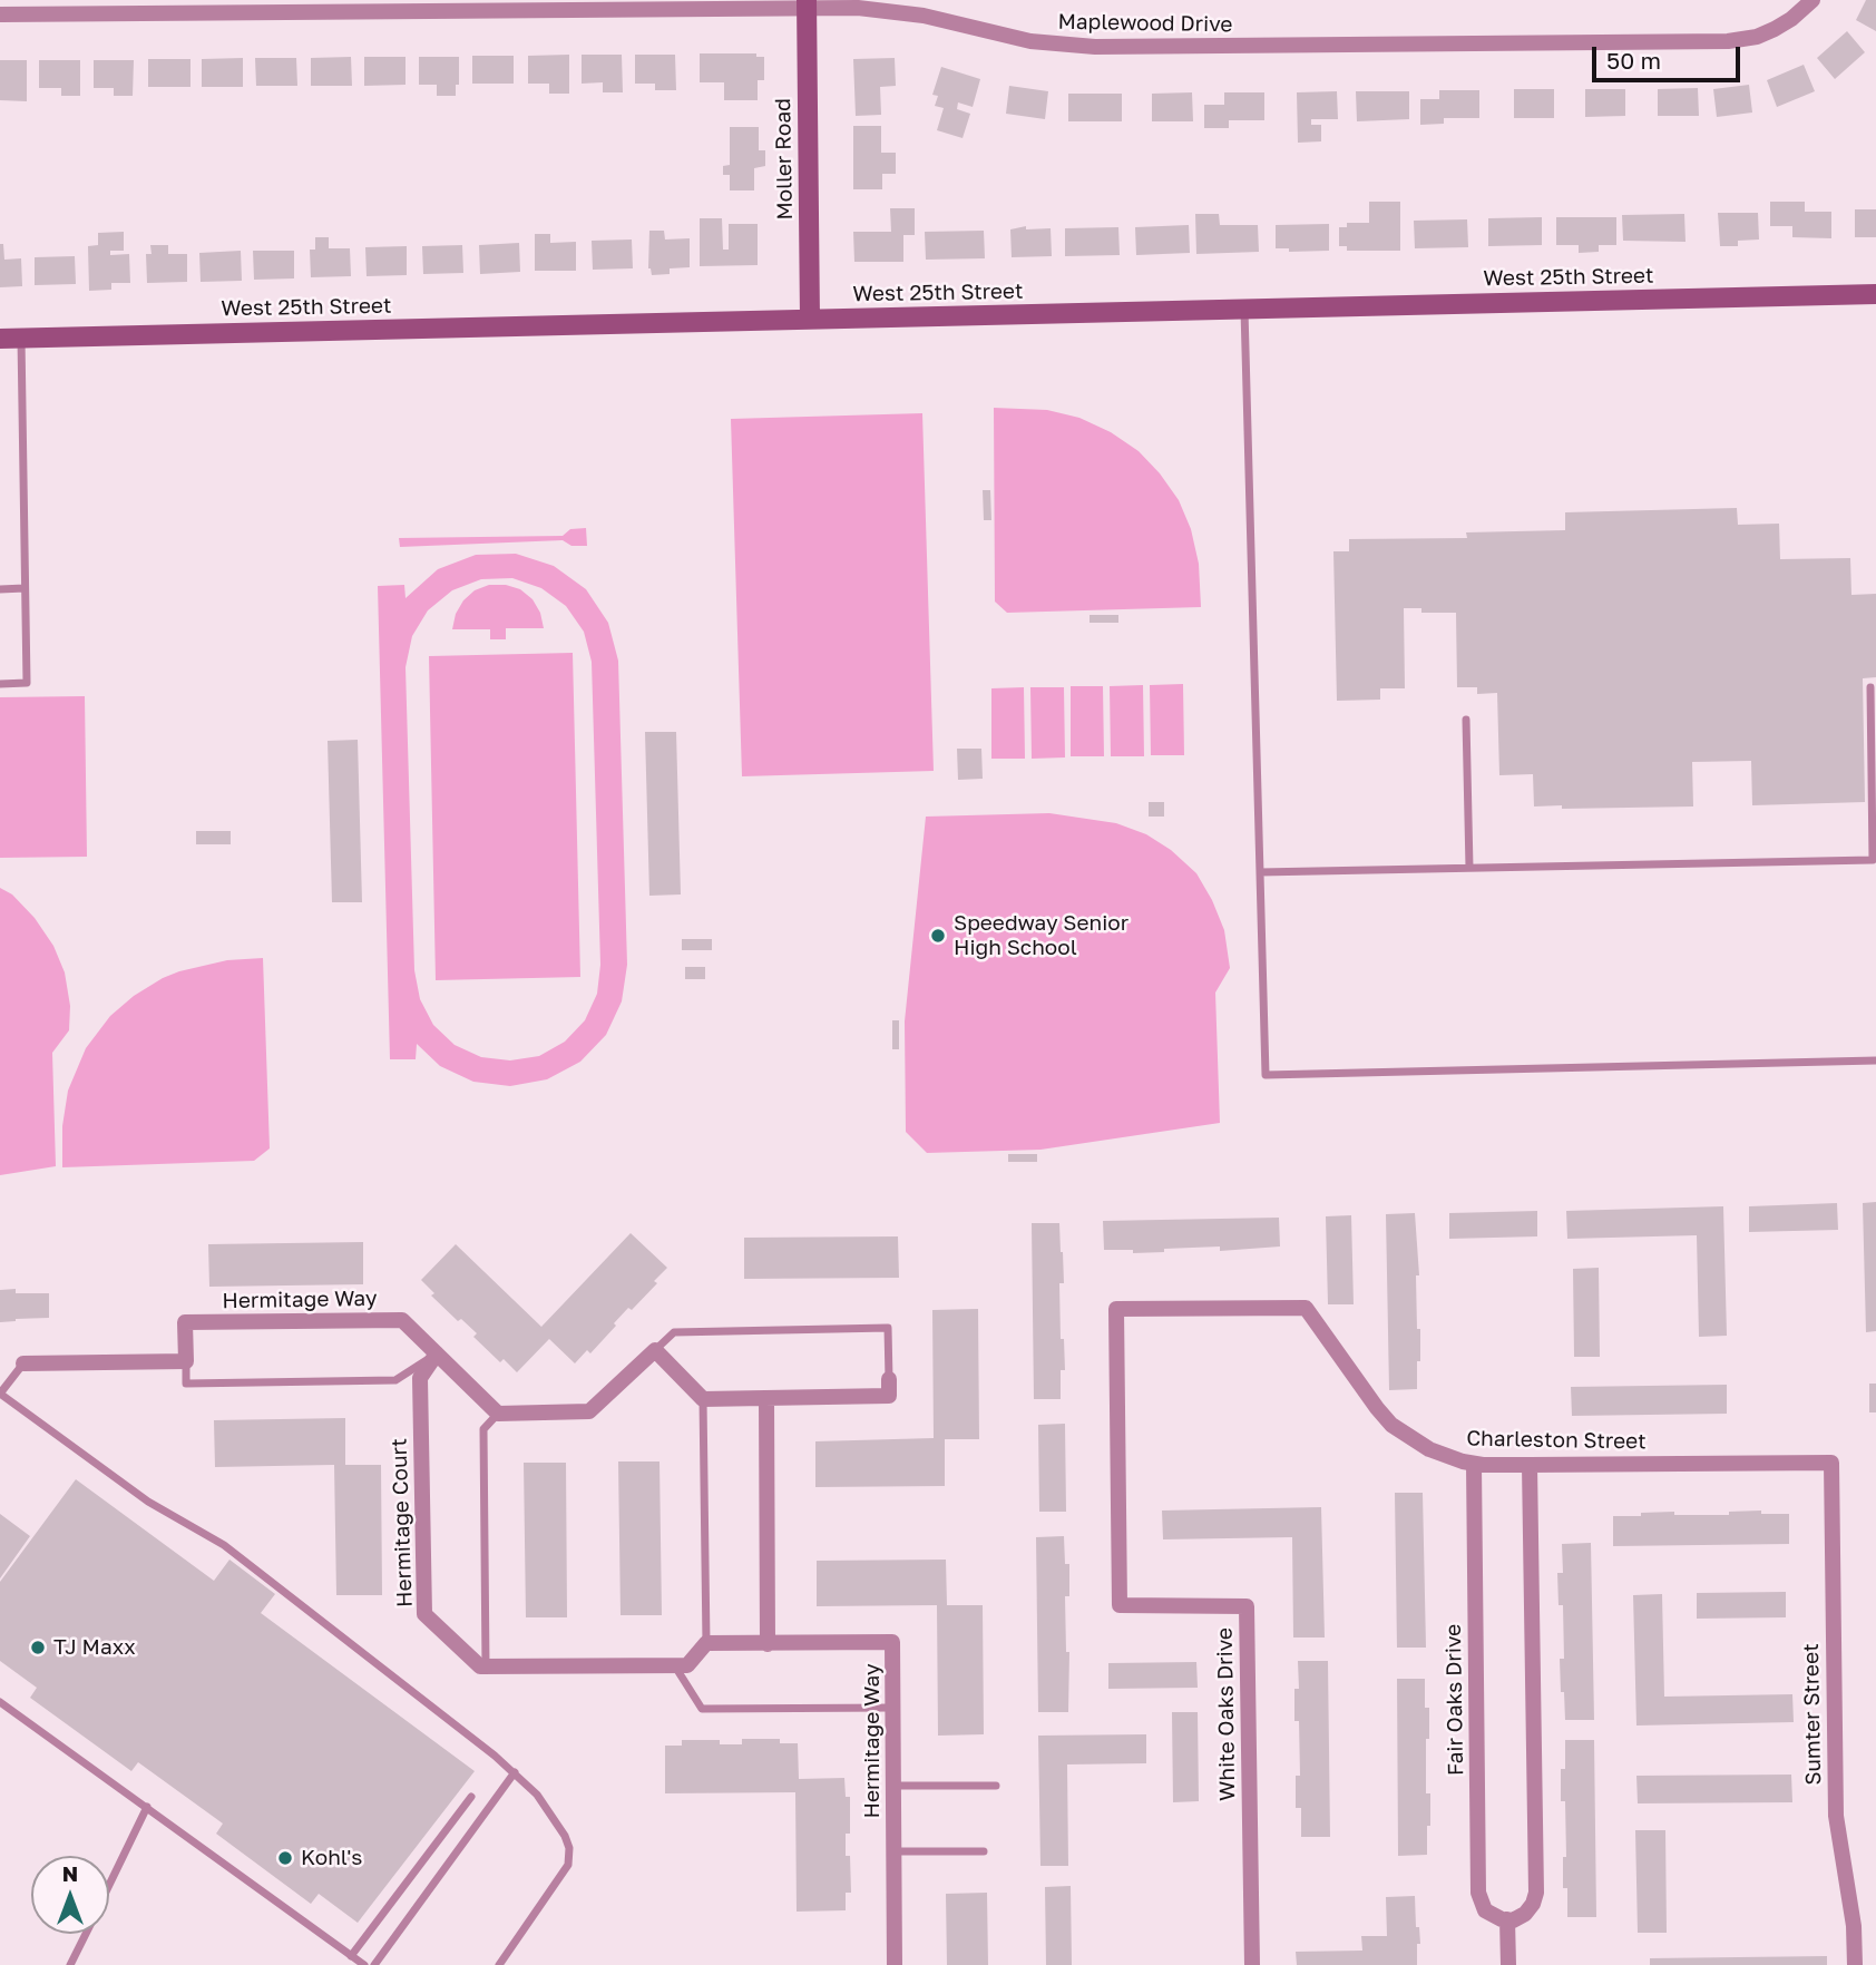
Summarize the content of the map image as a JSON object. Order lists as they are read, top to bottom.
{
  "streets": {
    "street": [
      "Maplewood Drive",
      "Moller Road",
      "West 25th Street",
      "Hermitage Way",
      "Charleston Street",
      "Hermitage Court",
      "Fair Oaks Drive",
      "White Oaks Drive",
      "Sumter Street"
    ]
  },
  "crossings": [
    ["Maplewood Drive", "Moller Road"],
    ["Moller Road", "West 25th Street"],
    ["Hermitage Way", "Hermitage Court"],
    ["Charleston Street", "Fair Oaks Drive"],
    ["Charleston Street", "White Oaks Drive"],
    ["Charleston Street", "Sumter Street"]
  ],
  "places": ["Speedway Senior High School", "TJ Maxx", "Kohl's"],
  "scale_bar": "50 m",
  "north": "top"
}
